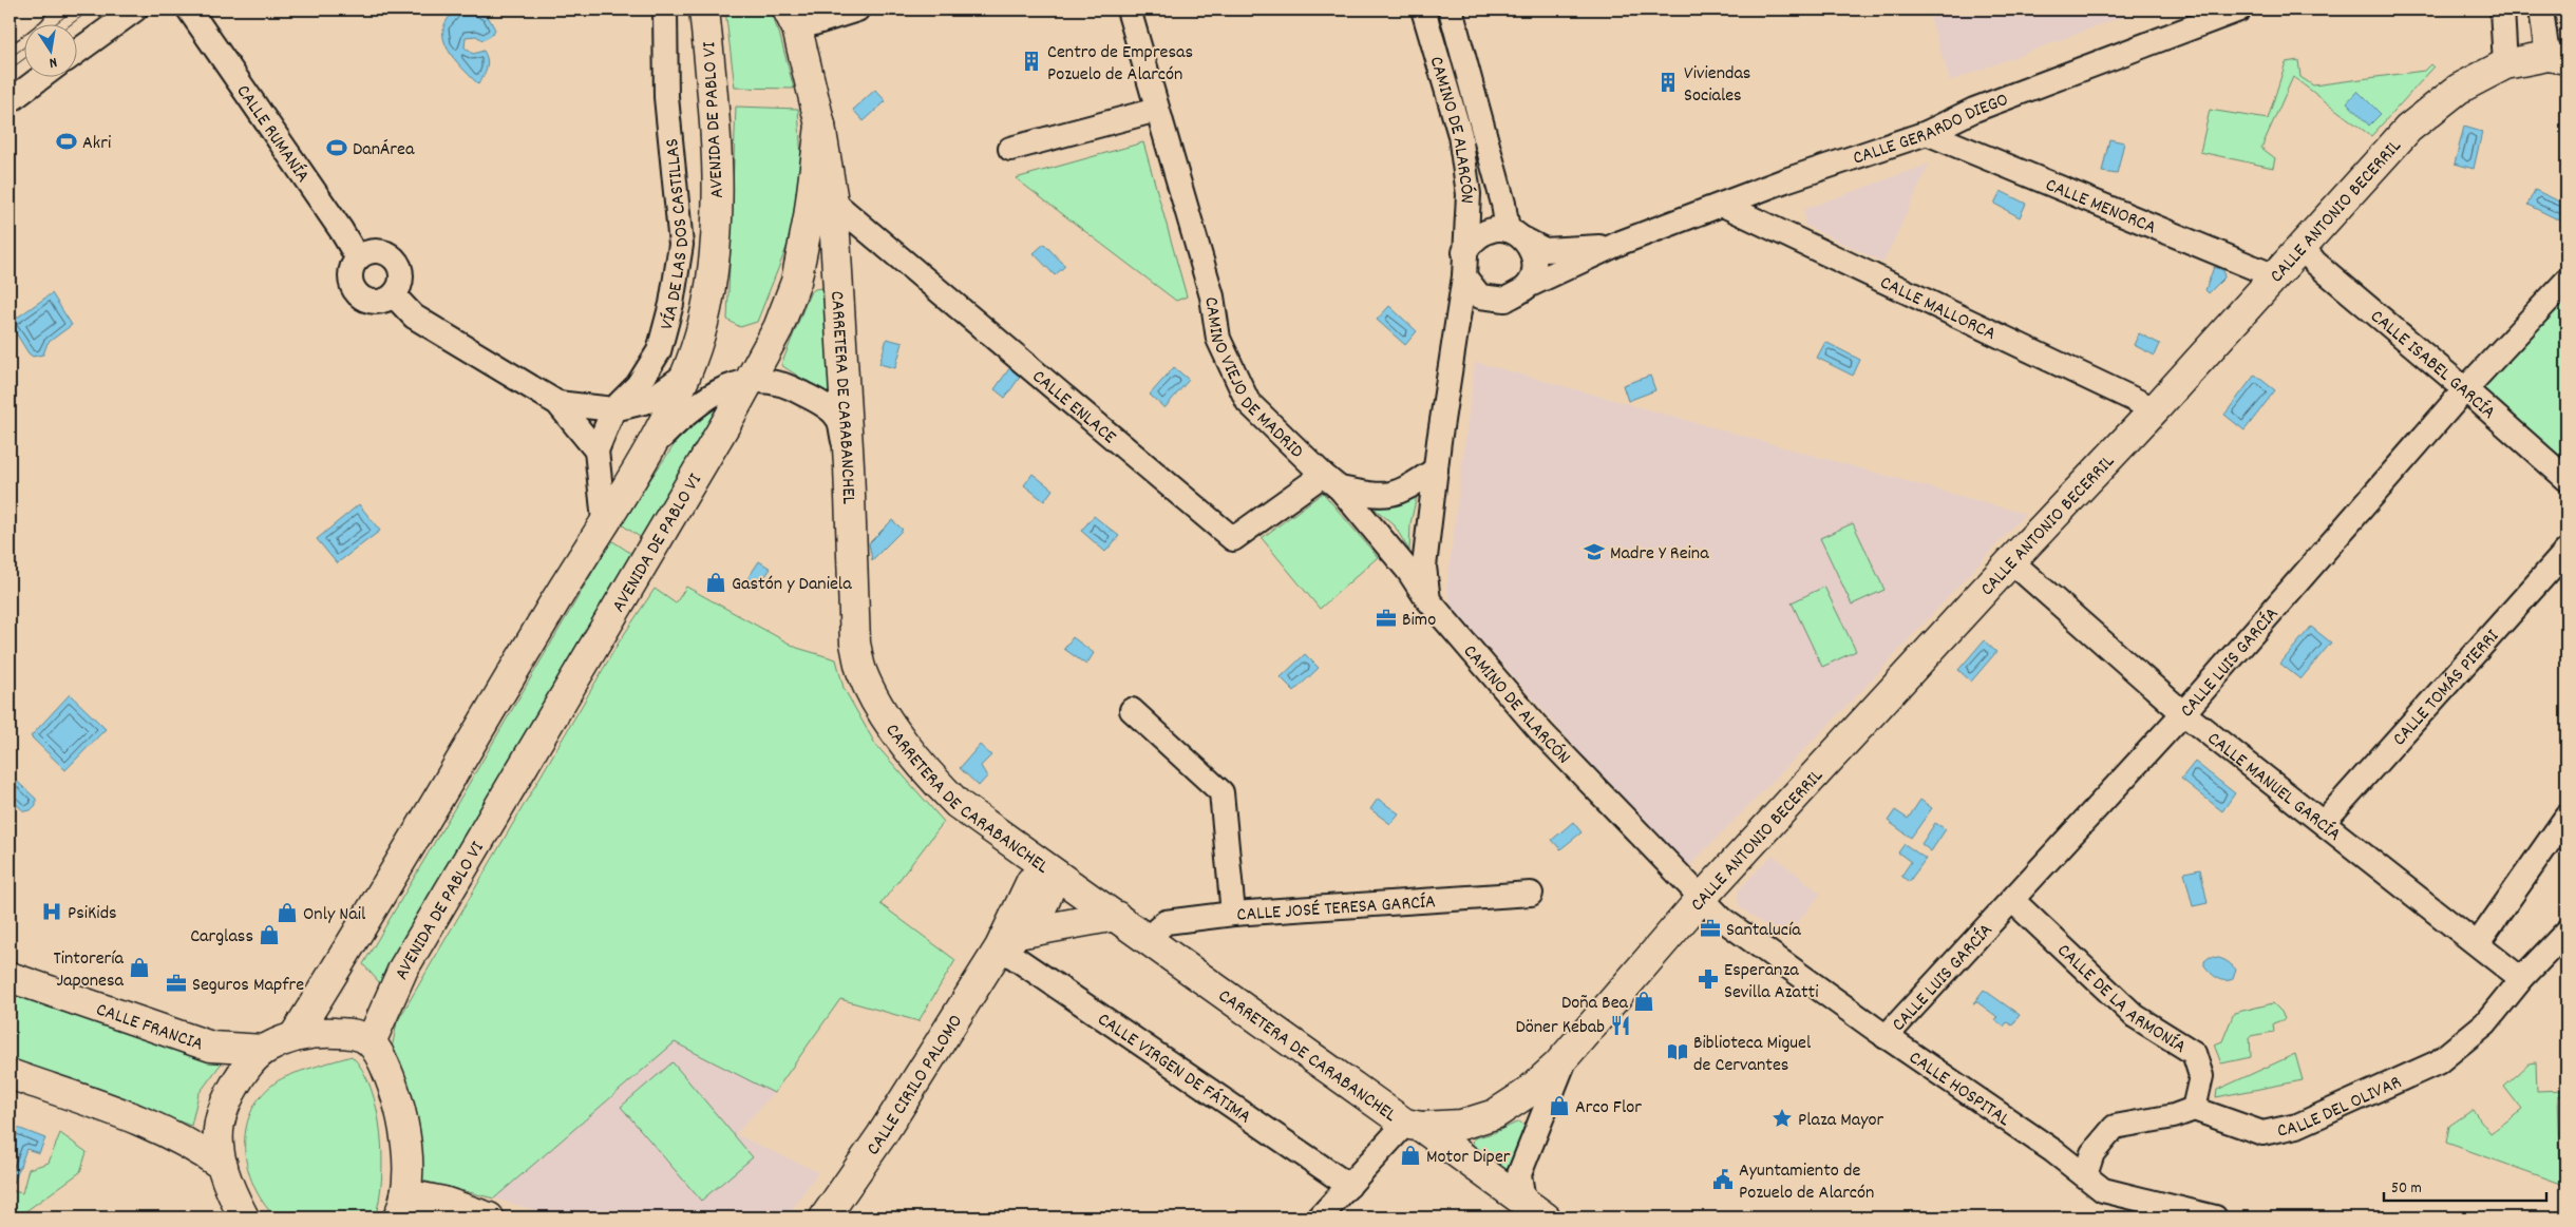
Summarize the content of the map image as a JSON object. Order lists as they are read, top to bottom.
{
  "streets": {
    "main road": [
      "AVENIDA DE PABLO VI",
      "CALLE ANTONIO BECERRIL",
      "CARRETERA DE CARABANCHEL",
      "CALLE FRANCIA",
      "CALLE CIRILO PALOMO"
    ],
    "street": [
      "CALLE GERARDO DIEGO",
      "CAMINO DE ALARCÓN",
      "CALLE RUMANÍA",
      "CALLE MENORCA",
      "VÍA DE LAS DOS CASTILLAS",
      "CALLE MALLORCA",
      "CALLE ISABEL GARCÍA",
      "CAMINO VIEJO DE MADRID",
      "CALLE ENLACE",
      "CALLE LUIS GARCÍA",
      "CALLE TOMÁS PIERRI",
      "CALLE MANUEL GARCÍA",
      "CALLE JOSÉ TERESA GARCÍA",
      "CALLE DE LA ARMONÍA",
      "CALLE VIRGEN DE FÁTIMA",
      "CALLE HOSPITAL",
      "CALLE DEL OLIVAR"
    ]
  },
  "crossings": [
    ["AVENIDA DE PABLO VI", "VÍA DE LAS DOS CASTILLAS"],
    ["AVENIDA DE PABLO VI", "CARRETERA DE CARABANCHEL"],
    ["CALLE GERARDO DIEGO", "CAMINO DE ALARCÓN"],
    ["CALLE GERARDO DIEGO", "CALLE MENORCA"],
    ["CALLE GERARDO DIEGO", "CALLE MALLORCA"],
    ["CAMINO DE ALARCÓN", "CALLE ANTONIO BECERRIL"],
    ["CAMINO DE ALARCÓN", "CAMINO VIEJO DE MADRID"],
    ["CAMINO DE ALARCÓN", "CALLE HOSPITAL"],
    ["CALLE MENORCA", "CALLE ANTONIO BECERRIL"],
    ["CALLE ANTONIO BECERRIL", "CALLE MALLORCA"],
    ["CALLE ANTONIO BECERRIL", "CALLE ISABEL GARCÍA"],
    ["CALLE ANTONIO BECERRIL", "CARRETERA DE CARABANCHEL"],
    ["CALLE ANTONIO BECERRIL", "CALLE MANUEL GARCÍA"],
    ["CALLE ANTONIO BECERRIL", "CALLE HOSPITAL"],
    ["CALLE ISABEL GARCÍA", "CALLE LUIS GARCÍA"],
    ["CAMINO VIEJO DE MADRID", "CALLE ENLACE"],
    ["CARRETERA DE CARABANCHEL", "CALLE ENLACE"],
    ["CARRETERA DE CARABANCHEL", "CALLE JOSÉ TERESA GARCÍA"],
    ["CARRETERA DE CARABANCHEL", "CALLE CIRILO PALOMO"],
    ["CALLE LUIS GARCÍA", "CALLE MANUEL GARCÍA"],
    ["CALLE LUIS GARCÍA", "CALLE DE LA ARMONÍA"],
    ["CALLE LUIS GARCÍA", "CALLE HOSPITAL"],
    ["CALLE TOMÁS PIERRI", "CALLE MANUEL GARCÍA"],
    ["CALLE MANUEL GARCÍA", "CALLE DEL OLIVAR"],
    ["CALLE DE LA ARMONÍA", "CALLE DEL OLIVAR"],
    ["CALLE VIRGEN DE FÁTIMA", "CALLE CIRILO PALOMO"]
  ],
  "places": {
    "building": ["Centro de Empresas Pozuelo de Alarcón", "Viviendas Sociales"],
    "sports": ["Akri", "DanÁrea"],
    "school or university": ["Madre Y Reina"],
    "shop": [
      "Gastón y Daniela",
      "Only Nail",
      "Carglass",
      "Tintorería Japonesa",
      "Doña Bea",
      "Arco Flor",
      "Motor Diper"
    ],
    "office": ["Bimo", "Santalucía", "Seguros Mapfre"],
    "hospital": ["PsiKids"],
    "pharmacy": ["Esperanza Sevilla Azatti"],
    "restaurant": ["Döner Kebab"],
    "library": ["Biblioteca Miguel de Cervantes"],
    "place": ["Plaza Mayor"],
    "public building": ["Ayuntamiento de Pozuelo de Alarcón"]
  },
  "scale_bar": "50 m",
  "north": "bottom"
}
